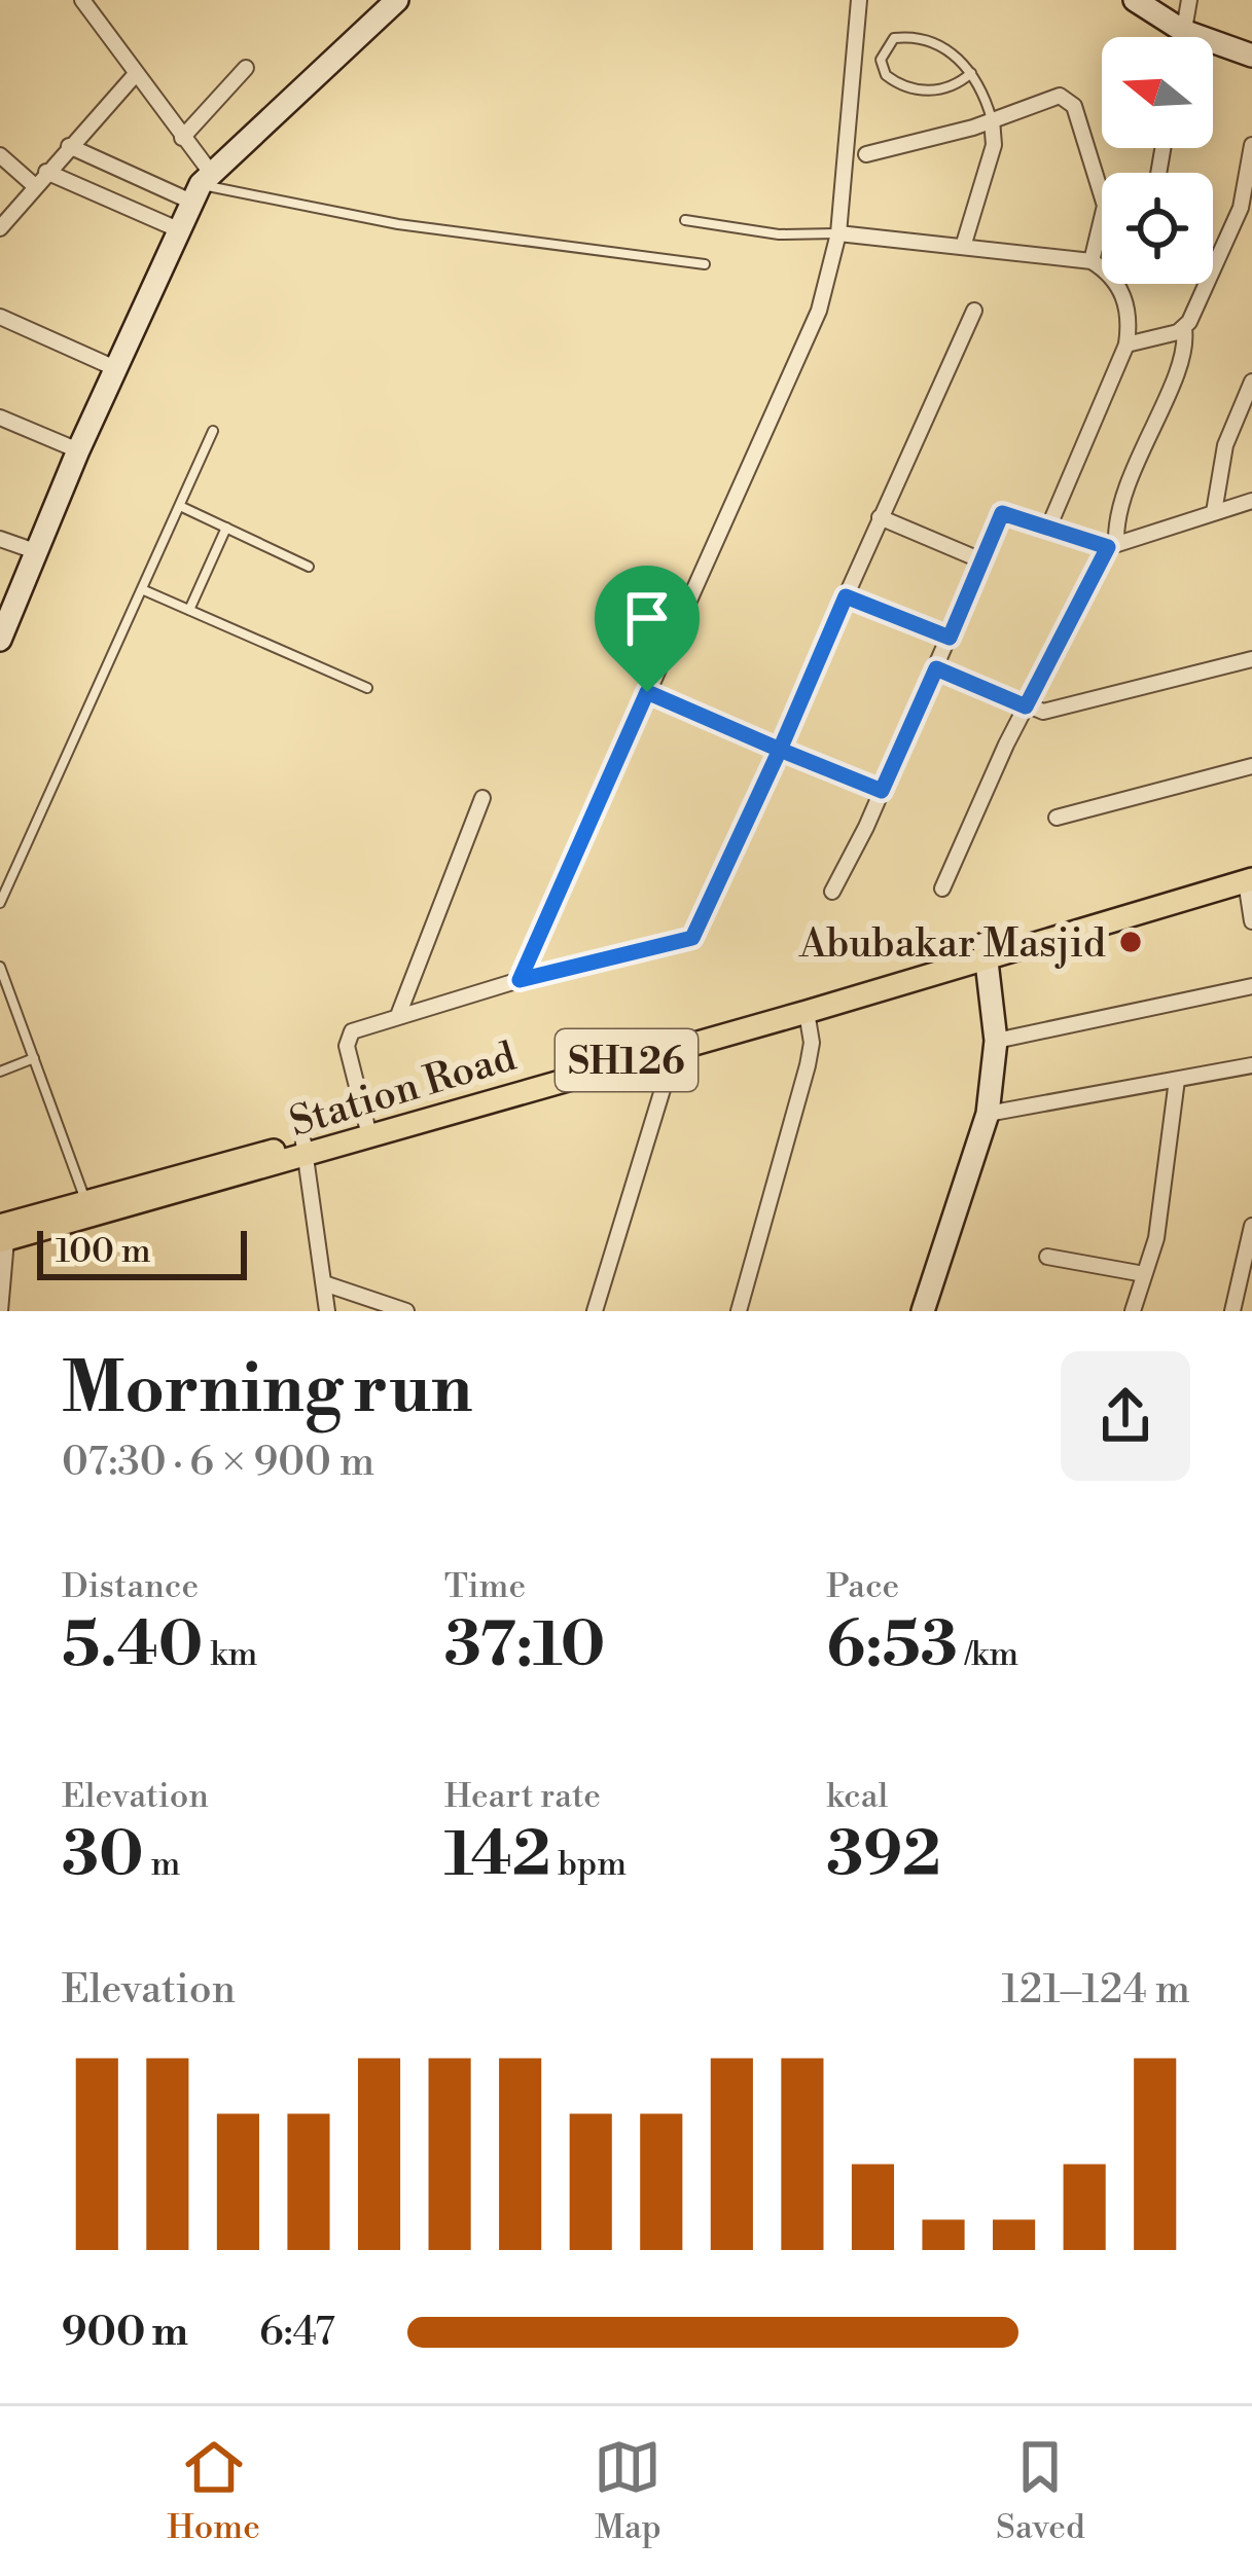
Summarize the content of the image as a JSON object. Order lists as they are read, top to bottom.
{
  "streets": {
    "main road": ["SH126", "Station Road"]
  },
  "places": ["Abubakar Masjid"],
  "scale_bar": "100 m",
  "north": "left",
  "page": {
    "scale": "100 m",
    "heading": ["Morning run", "07:30 · 6 × 900 m"],
    "stats": [
      ["Distance", "5.40 km"],
      ["Time", "37:10"],
      ["Pace", "6:53 /km"],
      ["Elevation", "30 m"],
      ["Heart rate", "142 bpm"],
      ["kcal", "392"]
    ],
    "chart": ["Elevation", "121–124 m"],
    "list": [
      {
        "name": "900 m",
        "note": "6:47"
      }
    ],
    "tabs": ["Home", "Map", "Saved"]
  }
}
